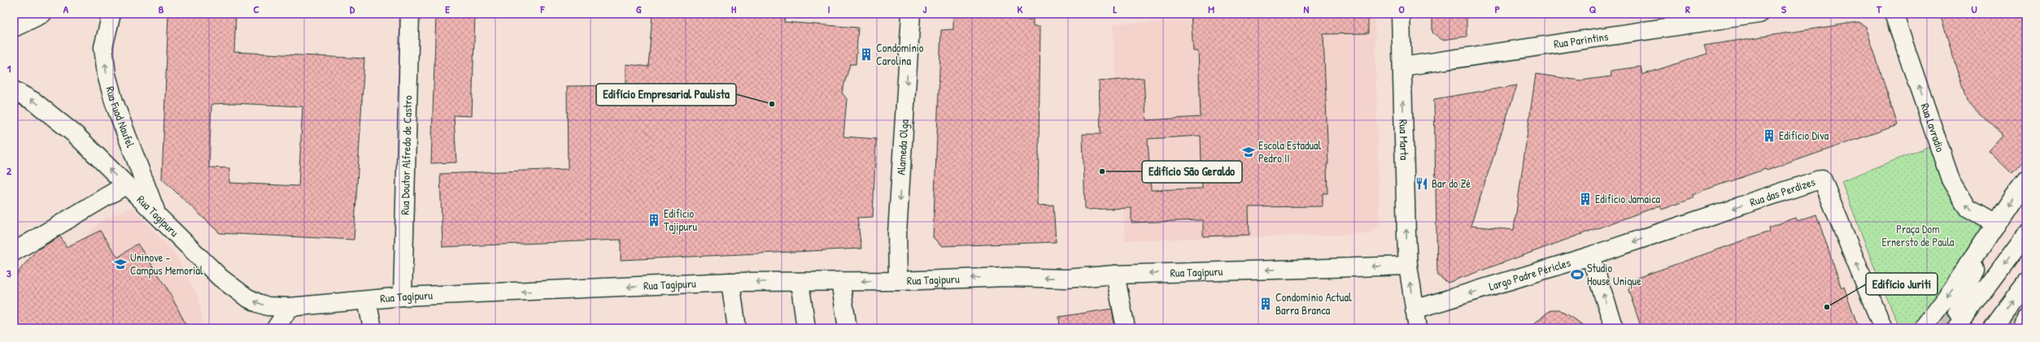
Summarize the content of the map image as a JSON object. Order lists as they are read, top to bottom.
{
  "streets": {
    "main road": [
      "Rua Parintins",
      "Rua Fuad Naufel",
      "Rua Lavradio",
      "Rua Marta",
      "Alameda Olga",
      "Rua Doutor Alfredo de Castro",
      "Rua das Perdizes",
      "Rua Tagipuru",
      "Largo Padre Péricles"
    ]
  },
  "crossings": [
    ["Rua Parintins", "Rua Marta"],
    ["Rua Fuad Naufel", "Rua Tagipuru"],
    ["Rua Marta", "Rua Tagipuru"],
    ["Alameda Olga", "Rua Tagipuru"],
    ["Rua Doutor Alfredo de Castro", "Rua Tagipuru"],
    ["Rua das Perdizes", "Largo Padre Péricles"]
  ],
  "one_way": [
    "Rua Fuad Naufel",
    "Rua Lavradio",
    "Rua Marta",
    "Alameda Olga",
    "Rua Tagipuru",
    "Largo Padre Péricles"
  ],
  "parks": ["Praça Dom Ernersto de Paula"],
  "places": {
    "building": [
      "Condomínio Carolina",
      "Edifício Diva",
      "Edifício Jamaica",
      "Edifício Tajipuru",
      "Condomínio Actual Barra Branca"
    ],
    "other": ["Edifício Empresarial Paulista", "Edifício São Geraldo", "Edifício Juriti"],
    "school or university": ["Escola Estadual Pedro II", "Uninove - Campus Memorial"],
    "restaurant": ["Bar do Zé"],
    "sports": ["Studio House Unique"]
  },
  "grid": {
    "columns": [
      "A",
      "B",
      "C",
      "D",
      "E",
      "F",
      "G",
      "H",
      "I",
      "J",
      "K",
      "L",
      "M",
      "N",
      "O",
      "P",
      "Q",
      "R",
      "S",
      "T",
      "U"
    ],
    "rows": ["1", "2", "3"]
  }
}
